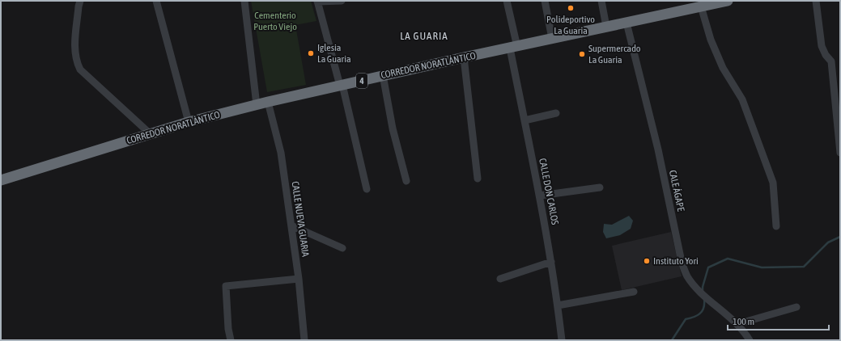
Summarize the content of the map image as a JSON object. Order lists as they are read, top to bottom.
{
  "streets": {
    "highway": ["CORREDOR NORATLÁNTICO", "4"],
    "street": ["CALE ÁGAPE", "CALLE DON CARLOS", "CALLE NUEVA GUARIA"]
  },
  "crossings": [
    ["CORREDOR NORATLÁNTICO", "CALE ÁGAPE"],
    ["CORREDOR NORATLÁNTICO", "CALLE DON CARLOS"],
    ["CORREDOR NORATLÁNTICO", "CALLE NUEVA GUARIA"]
  ],
  "districts": ["LA GUARIA"],
  "parks": ["Cementerio Puerto Viejo"],
  "places": [
    "Polideportivo La Guaria",
    "Iglesia La Guaria",
    "Supermercado La Guaria",
    "Instituto Yori"
  ],
  "scale_bar": "100 m"
}
